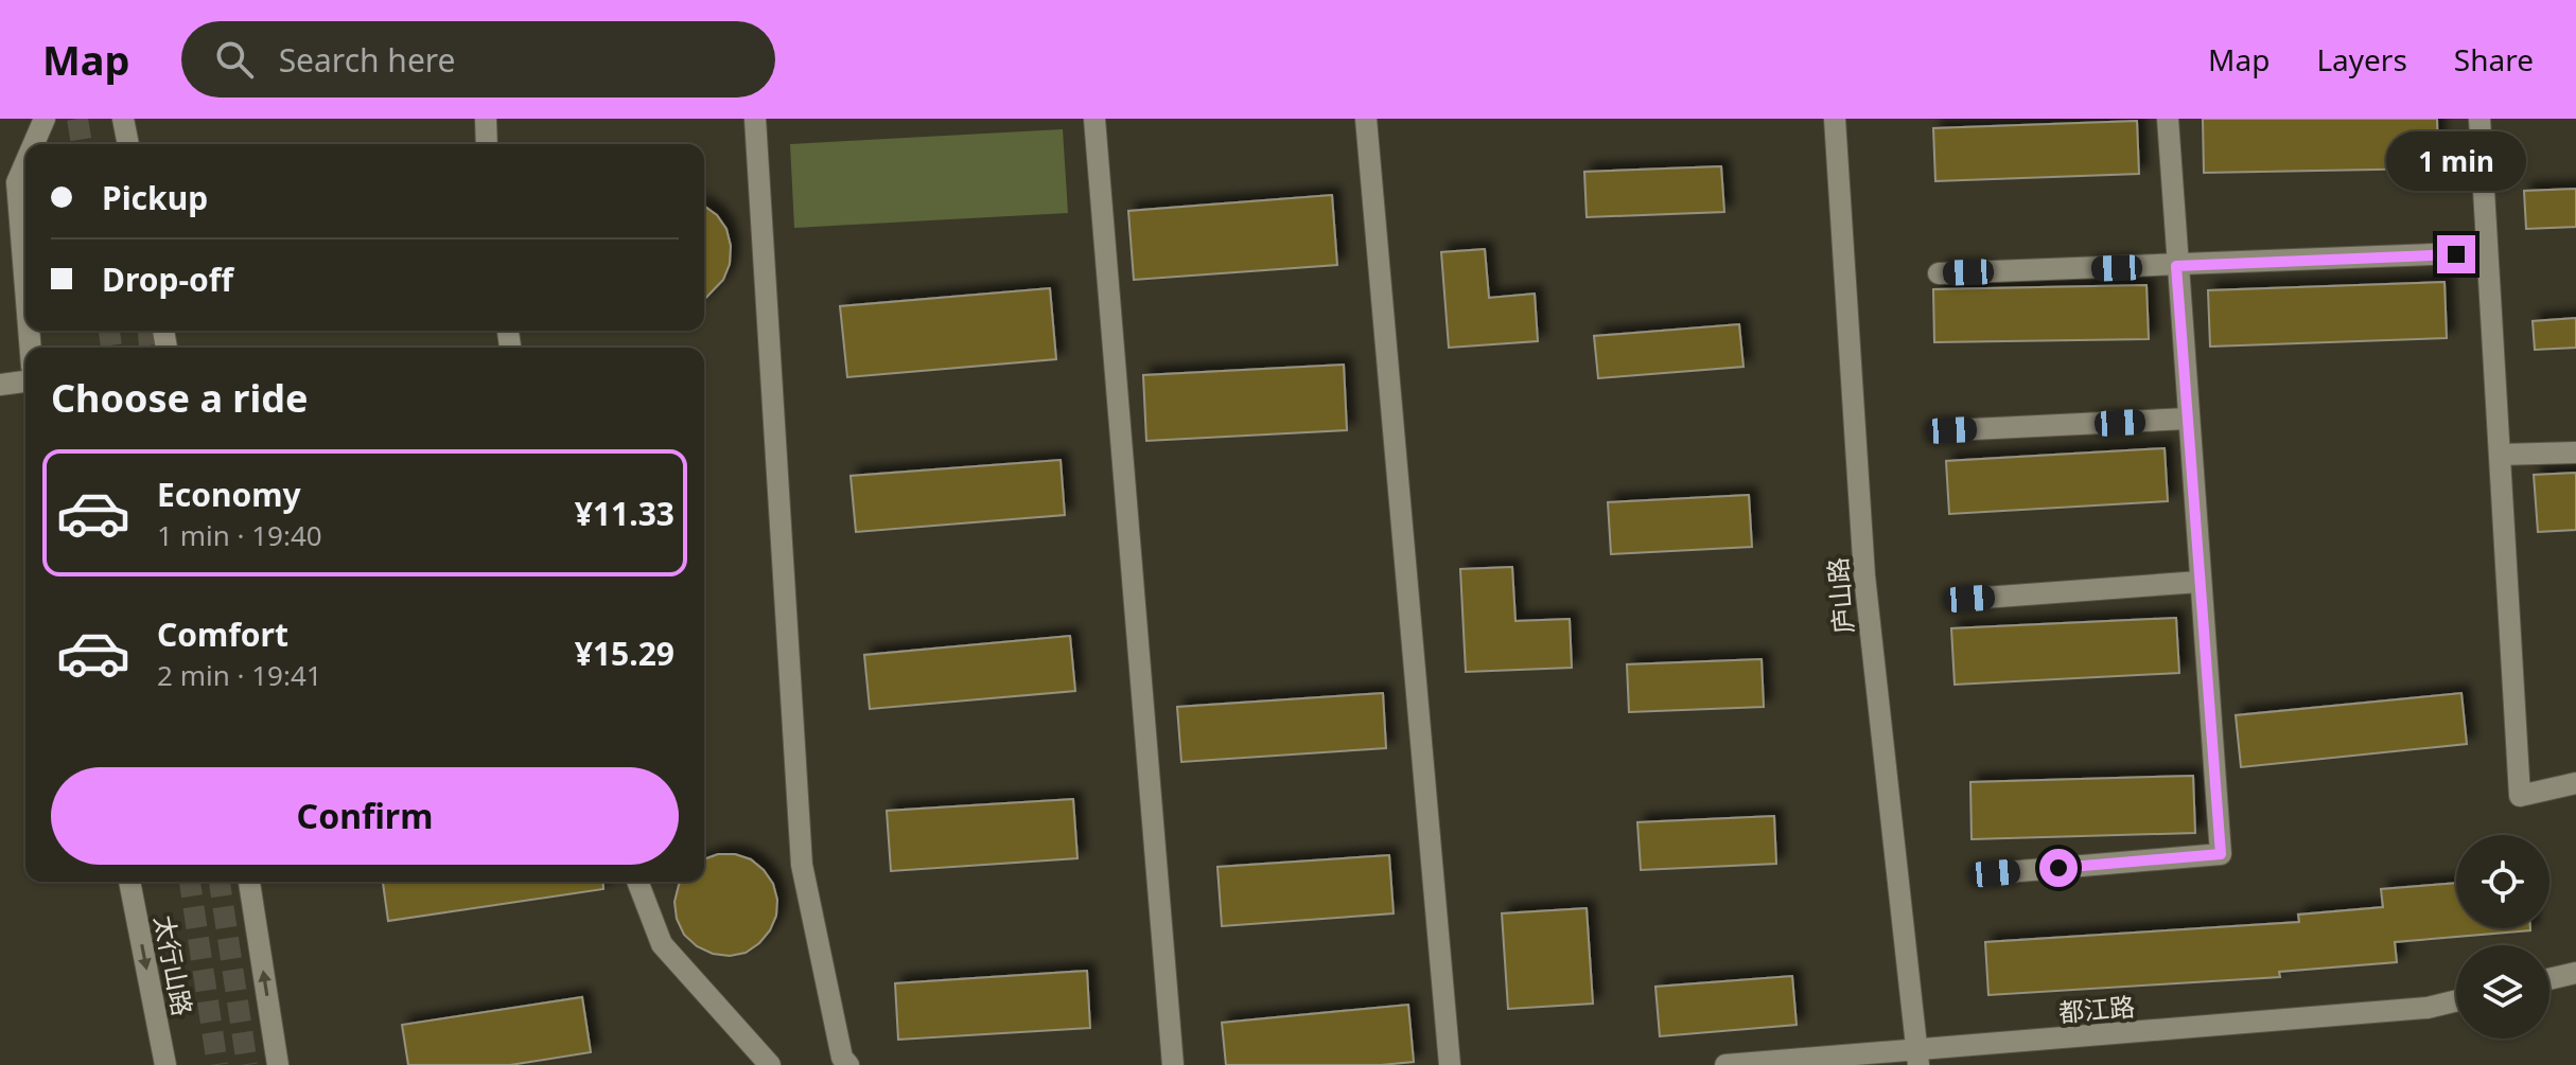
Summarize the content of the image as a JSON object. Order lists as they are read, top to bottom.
{
  "streets": {
    "street": ["庐山路", "太行山路", "都江路"]
  },
  "crossings": [
    ["庐山路", "都江路"]
  ],
  "page": {
    "header": "Map",
    "search": "Search here",
    "nav": ["Map", "Layers", "Share"],
    "bubble": "1 min",
    "banner": ["Pickup", "Drop-off"],
    "heading": "Choose a ride",
    "list": [
      {
        "name": "Economy",
        "note": "1 min · 19:40",
        "value": "¥11.33"
      },
      {
        "name": "Comfort",
        "note": "2 min · 19:41",
        "value": "¥15.29"
      }
    ],
    "buttons": "Confirm"
  }
}
